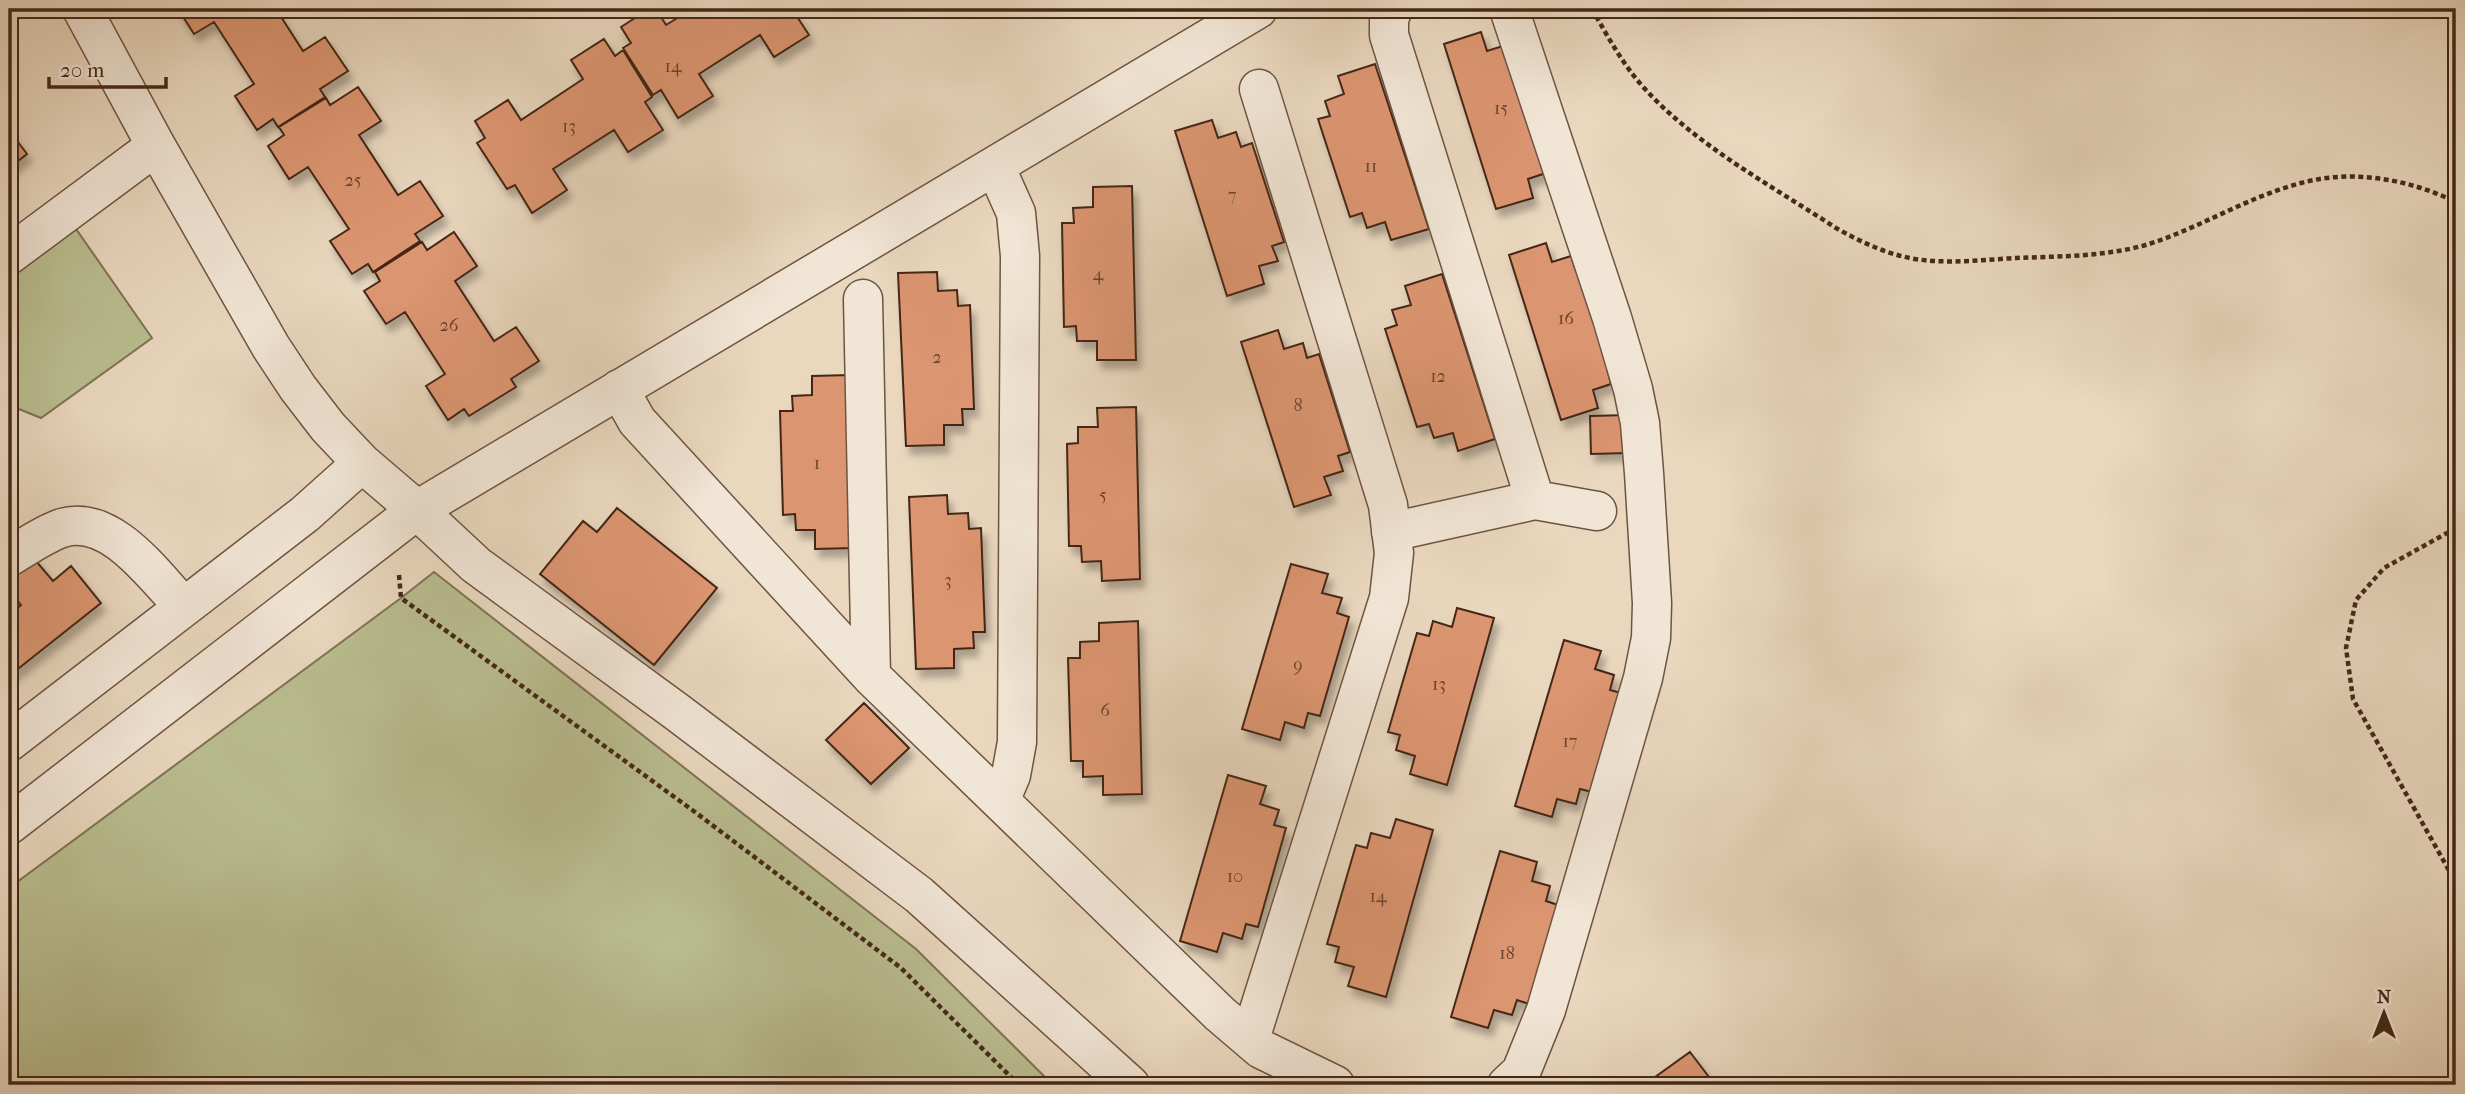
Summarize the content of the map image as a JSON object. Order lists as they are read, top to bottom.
{
  "house_numbers": [
    "14",
    "15",
    "13",
    "11",
    "25",
    "7",
    "4",
    "16",
    "26",
    "2",
    "12",
    "8",
    "1",
    "5",
    "3",
    "9",
    "13",
    "6",
    "17",
    "10",
    "14",
    "18"
  ],
  "scale_bar": "20 m",
  "north": "top"
}
